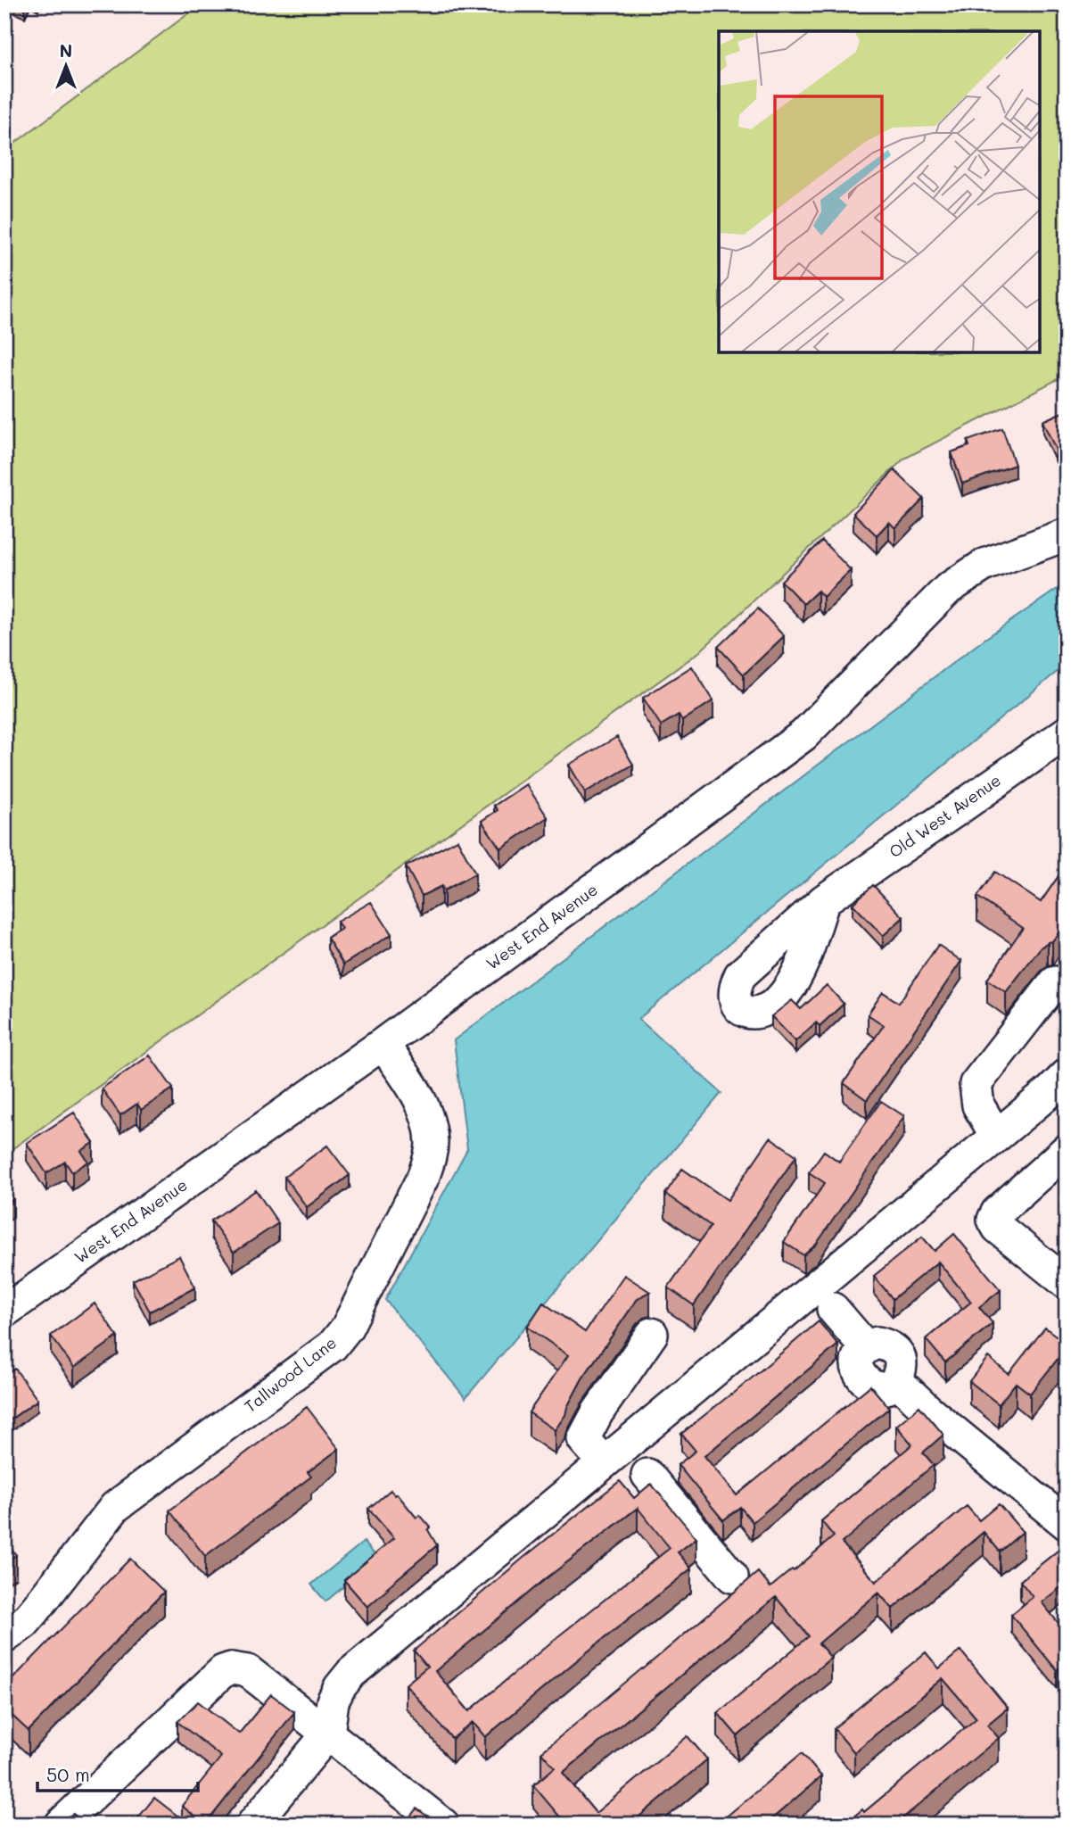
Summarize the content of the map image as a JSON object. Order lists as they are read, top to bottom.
{
  "streets": {
    "street": ["Old West Avenue", "West End Avenue", "Tallwood Lane"]
  },
  "crossings": [
    ["West End Avenue", "Tallwood Lane"]
  ],
  "scale_bar": "50 m",
  "north": "top"
}
